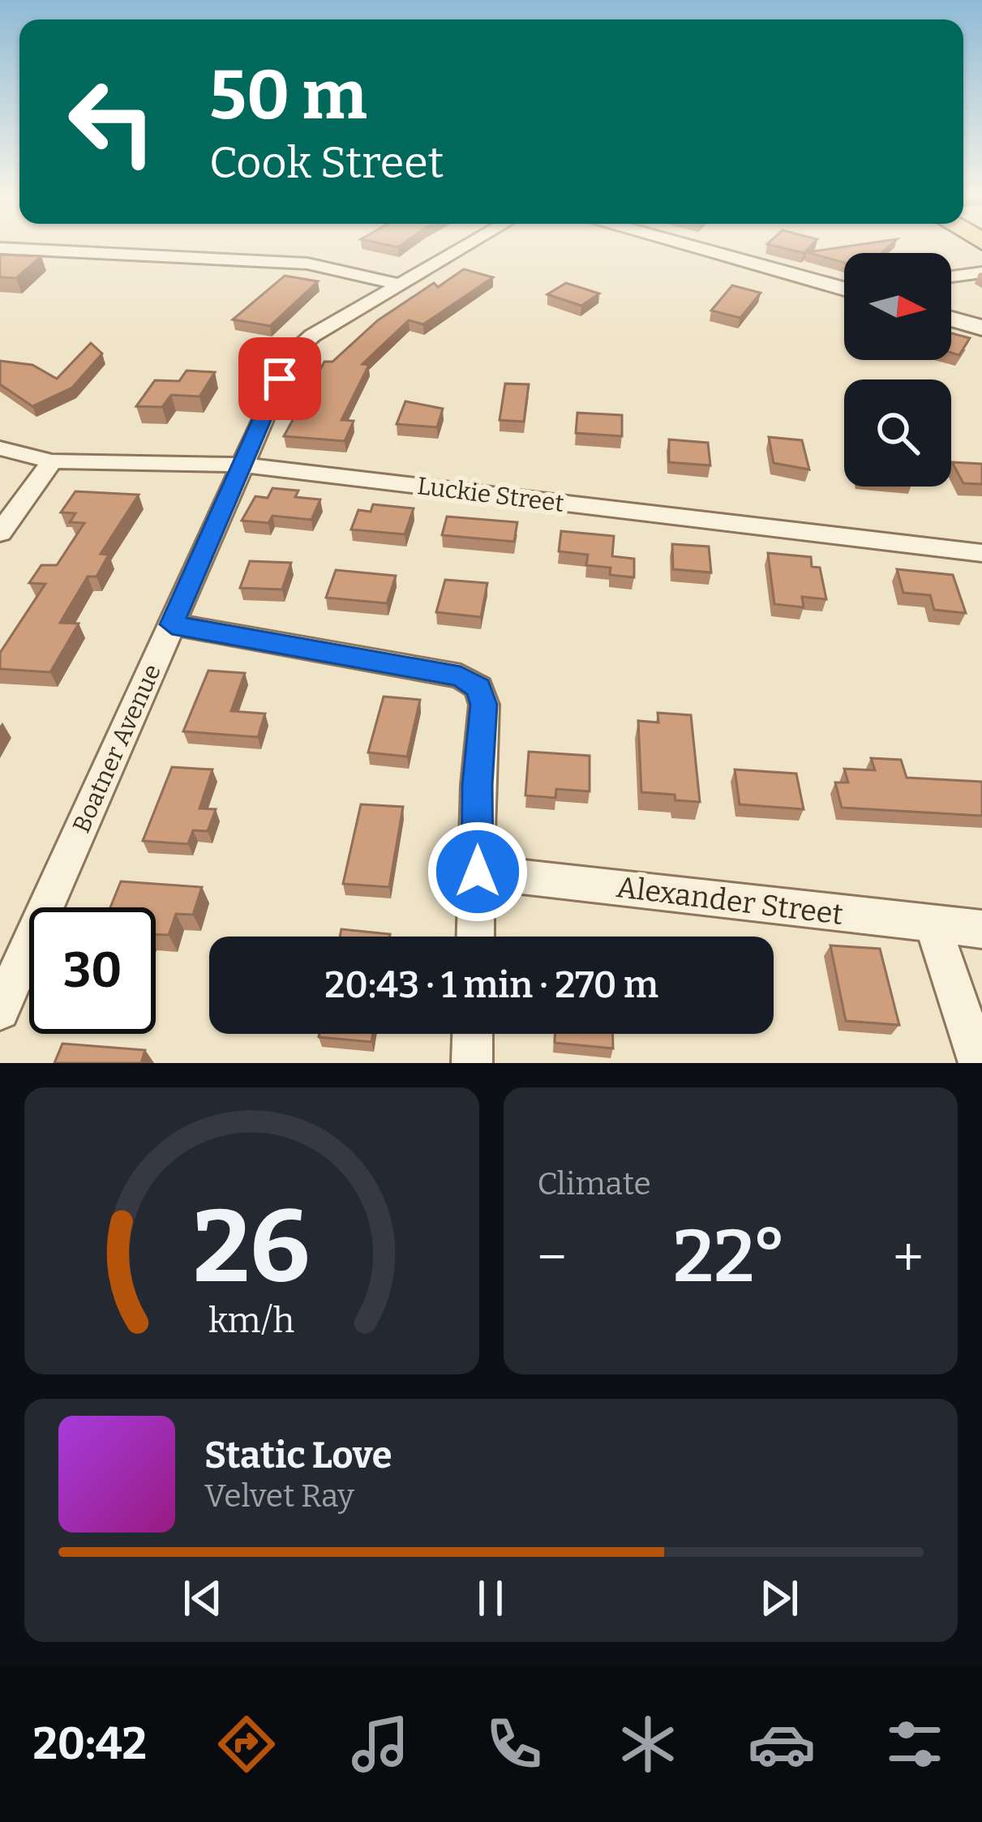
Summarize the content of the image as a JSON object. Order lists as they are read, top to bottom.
{
  "streets": {
    "street": ["Luckie Street", "Boatner Avenue", "Alexander Street"]
  },
  "crossings": [
    ["Luckie Street", "Boatner Avenue"]
  ],
  "north": "right",
  "page": {
    "turn": ["50 m", "Cook Street"],
    "limit": "30",
    "trip": "20:43 · 1 min · 270 m",
    "tile": "Climate",
    "heat": ["−", "22°", "+"],
    "song": ["Static Love", "Velvet Ray"],
    "tabs": "20:42",
    "gauge": ["26", "km/h"]
  }
}
